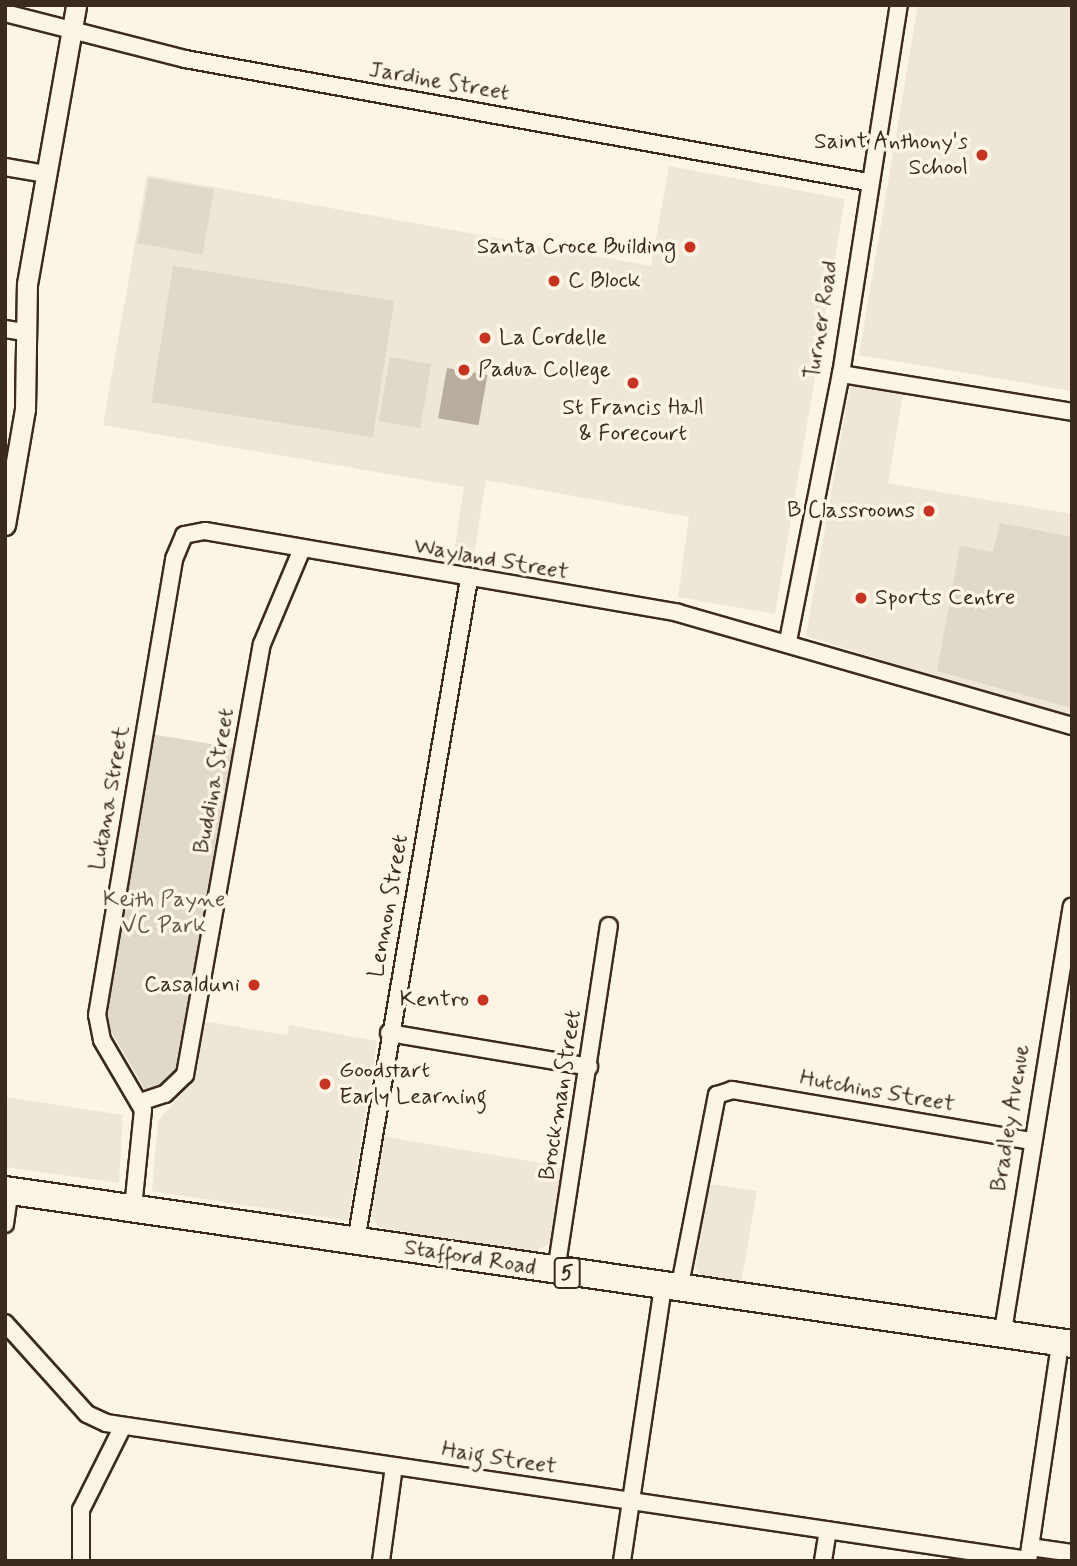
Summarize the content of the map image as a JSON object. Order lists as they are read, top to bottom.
{
  "streets": {
    "highway": ["Stafford Road", "5"],
    "street": [
      "Jardine Street",
      "Turner Road",
      "Wayland Street",
      "Buddina Street",
      "Lutana Street",
      "Lennon Street",
      "Hutchins Street",
      "Brockman Street",
      "Bradley Avenue",
      "Haig Street"
    ]
  },
  "crossings": [
    ["Jardine Street", "Turner Road"],
    ["Turner Road", "Wayland Street"],
    ["Wayland Street", "Buddina Street"],
    ["Wayland Street", "Lutana Street"],
    ["Wayland Street", "Lennon Street"],
    ["Buddina Street", "Lutana Street"],
    ["Lennon Street", "Stafford Road"],
    ["Hutchins Street", "Bradley Avenue"],
    ["Hutchins Street", "Stafford Road"],
    ["Brockman Street", "Stafford Road"],
    ["Bradley Avenue", "Stafford Road"]
  ],
  "parks": ["Keith Payne VC Park"],
  "places": [
    "Saint Anthony's School",
    "Santa Croce Building",
    "C Block",
    "La Cordelle",
    "Padua College",
    "St Francis Hall & Forecourt",
    "B Classrooms",
    "Sports Centre",
    "Casalduni",
    "Kentro",
    "Goodstart Early Learning"
  ]
}
